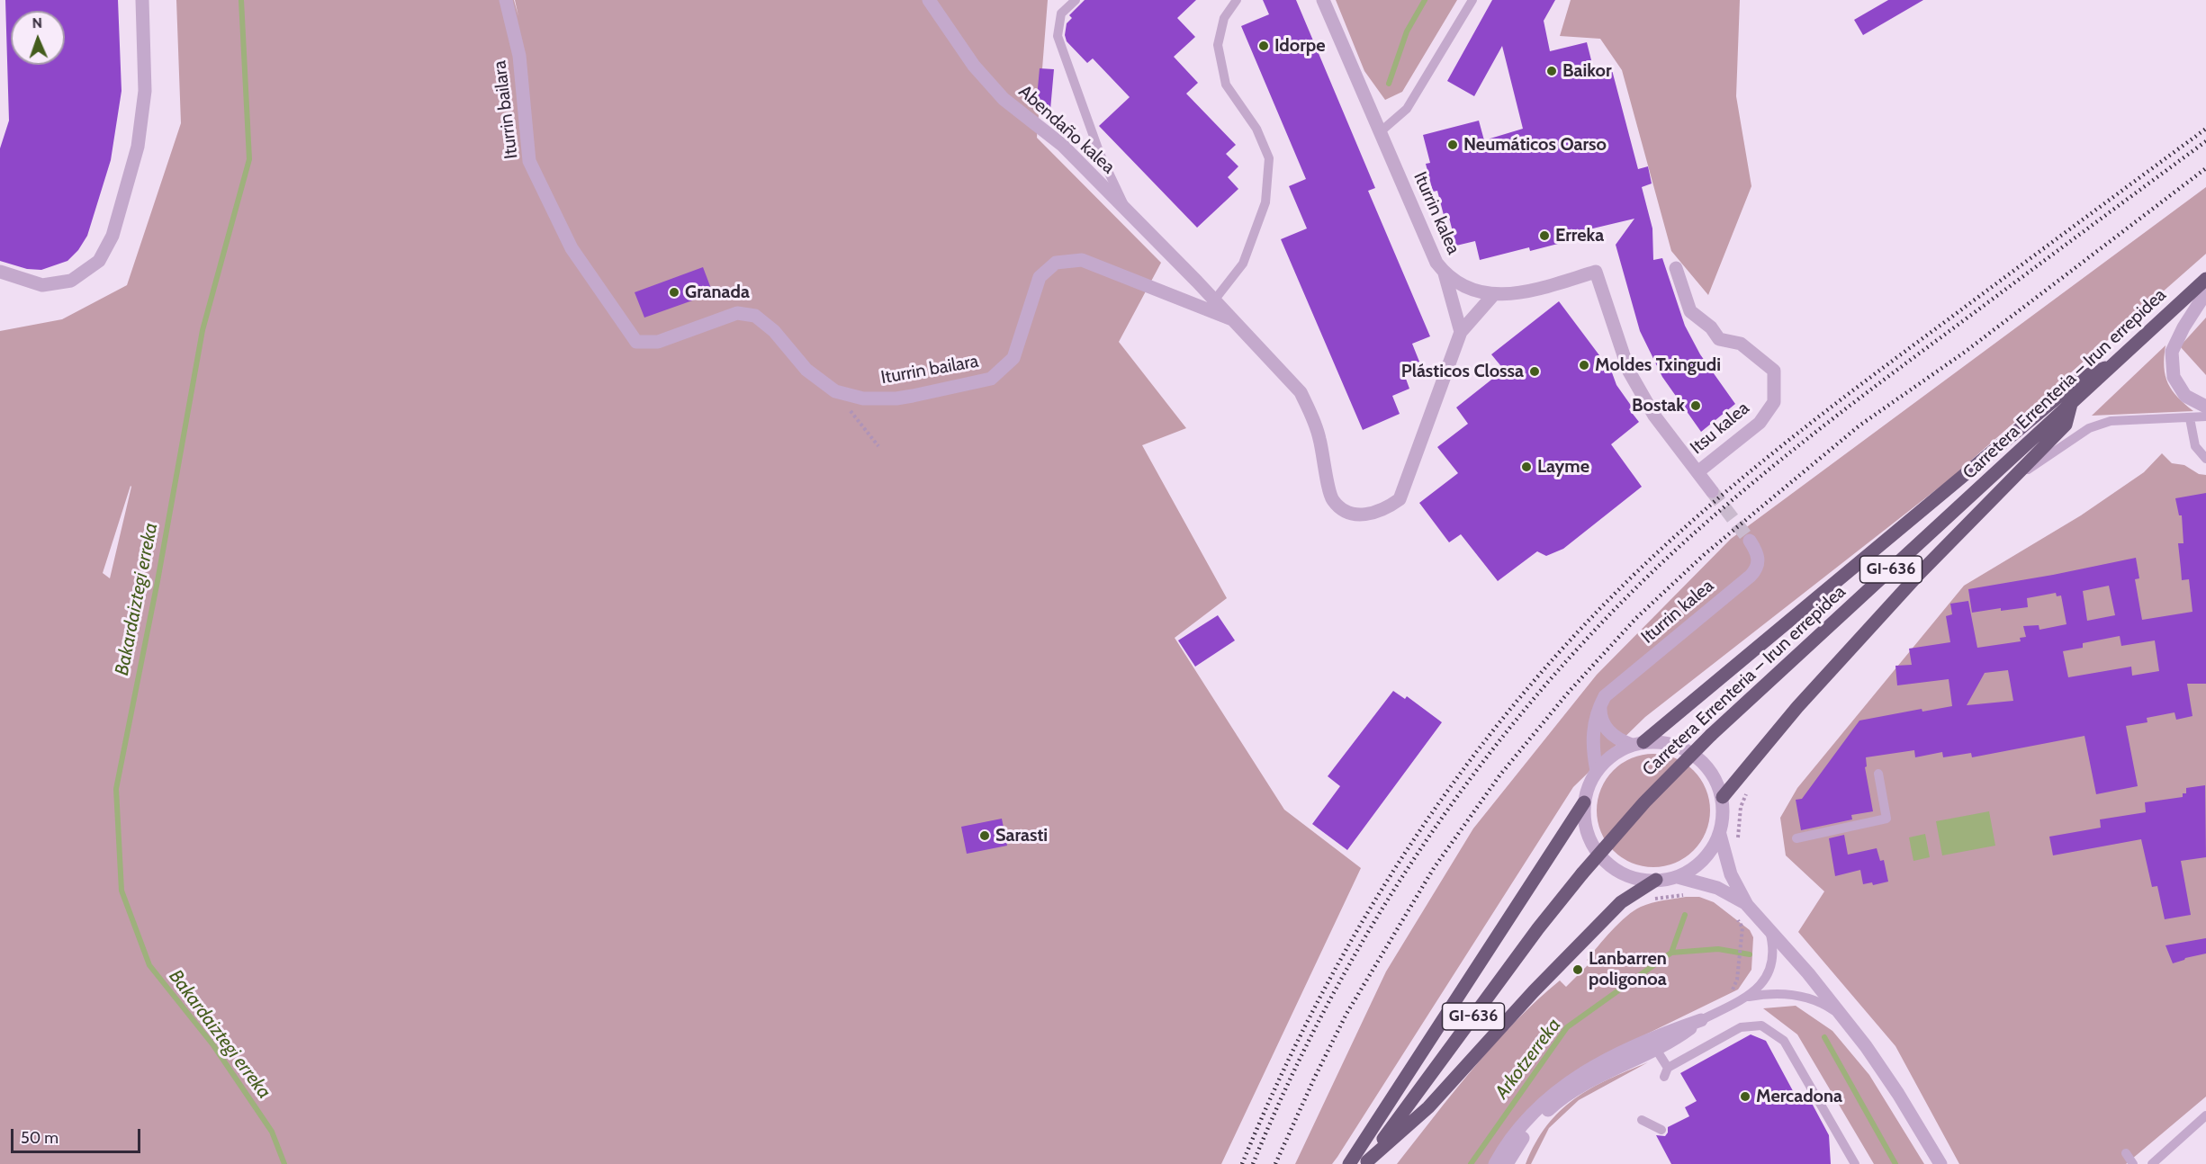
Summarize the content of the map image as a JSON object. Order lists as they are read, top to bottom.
{
  "streets": {
    "main road": ["Carretera Errenteria – Irun errepidea", "GI-636"],
    "street": [
      "Iturrin bailara",
      "Abendaño kalea",
      "Iturrin kalea",
      "Itsu kalea"
    ]
  },
  "crossings": [
    ["Iturrin bailara", "Abendaño kalea"],
    ["Iturrin kalea", "Itsu kalea"]
  ],
  "water": ["Bakardaiztegi erreka", "Arkotzerreka"],
  "places": [
    "Idorpe",
    "Baikor",
    "Neumáticos Oarso",
    "Erreka",
    "Granada",
    "Moldes Txingudi",
    "Plásticos Clossa",
    "Bostak",
    "Layme",
    "Sarasti",
    "Lanbarren poligonoa",
    "Mercadona"
  ],
  "scale_bar": "50 m",
  "north": "top"
}
